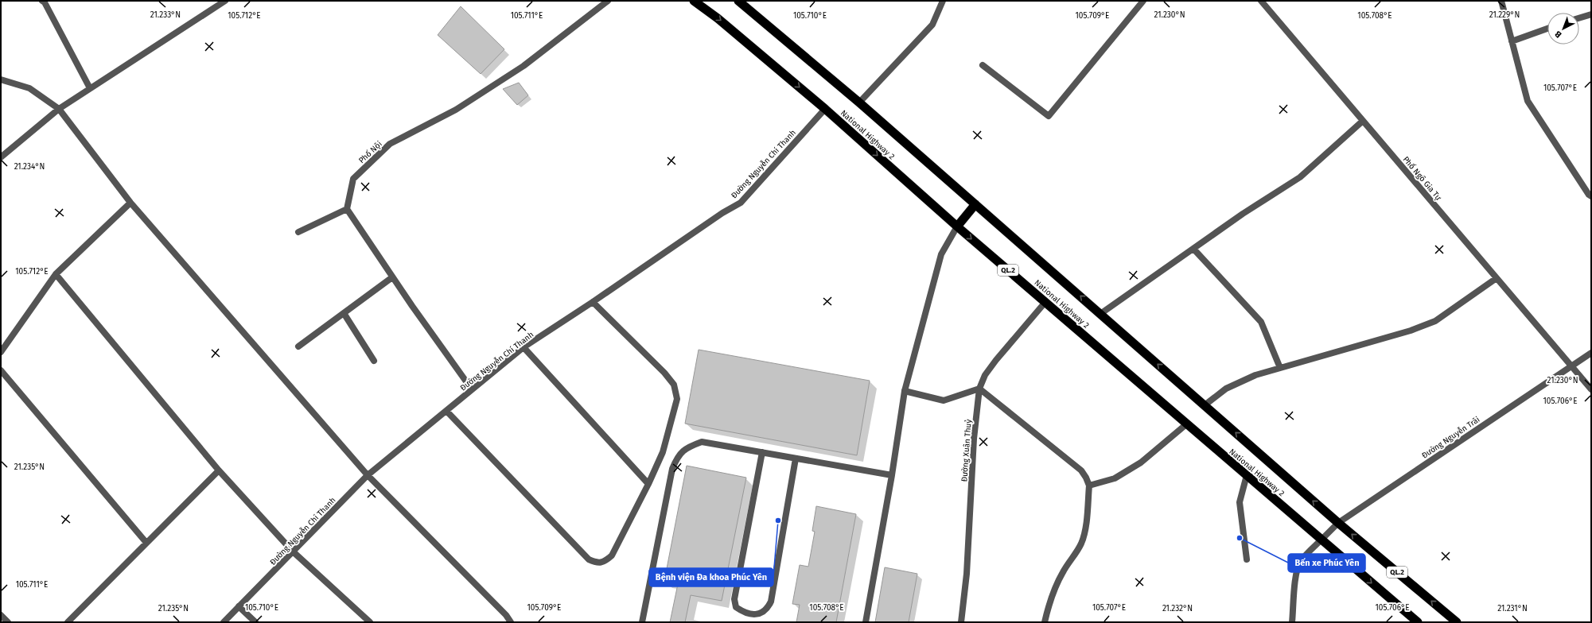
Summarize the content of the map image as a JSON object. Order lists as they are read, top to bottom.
{
  "streets": {
    "highway": ["National Highway 2", "QL.2"],
    "street": [
      "Phố Nội",
      "Đường Nguyễn Chí Thanh",
      "Phố Ngô Gia Tự",
      "Đường Nguyễn Trãi",
      "Đường Xuân Thuỷ"
    ]
  },
  "crossings": [
    ["National Highway 2", "Đường Nguyễn Chí Thanh"],
    ["National Highway 2", "Đường Nguyễn Trãi"],
    ["National Highway 2", "Đường Xuân Thuỷ"],
    ["Phố Ngô Gia Tự", "Đường Nguyễn Trãi"]
  ],
  "places": ["Bệnh viện Đa khoa Phúc Yên", "Bến xe Phúc Yên"],
  "north": "bottom left",
  "coordinates": [
    "21.233°N",
    "21.229°N",
    "21.230°N",
    "105.712°E",
    "105.711°E",
    "105.710°E",
    "105.709°E",
    "105.708°E",
    "105.707°E",
    "21.234°N",
    "105.706°E",
    "21.235°N",
    "21.232°N",
    "21.231°N"
  ]
}
